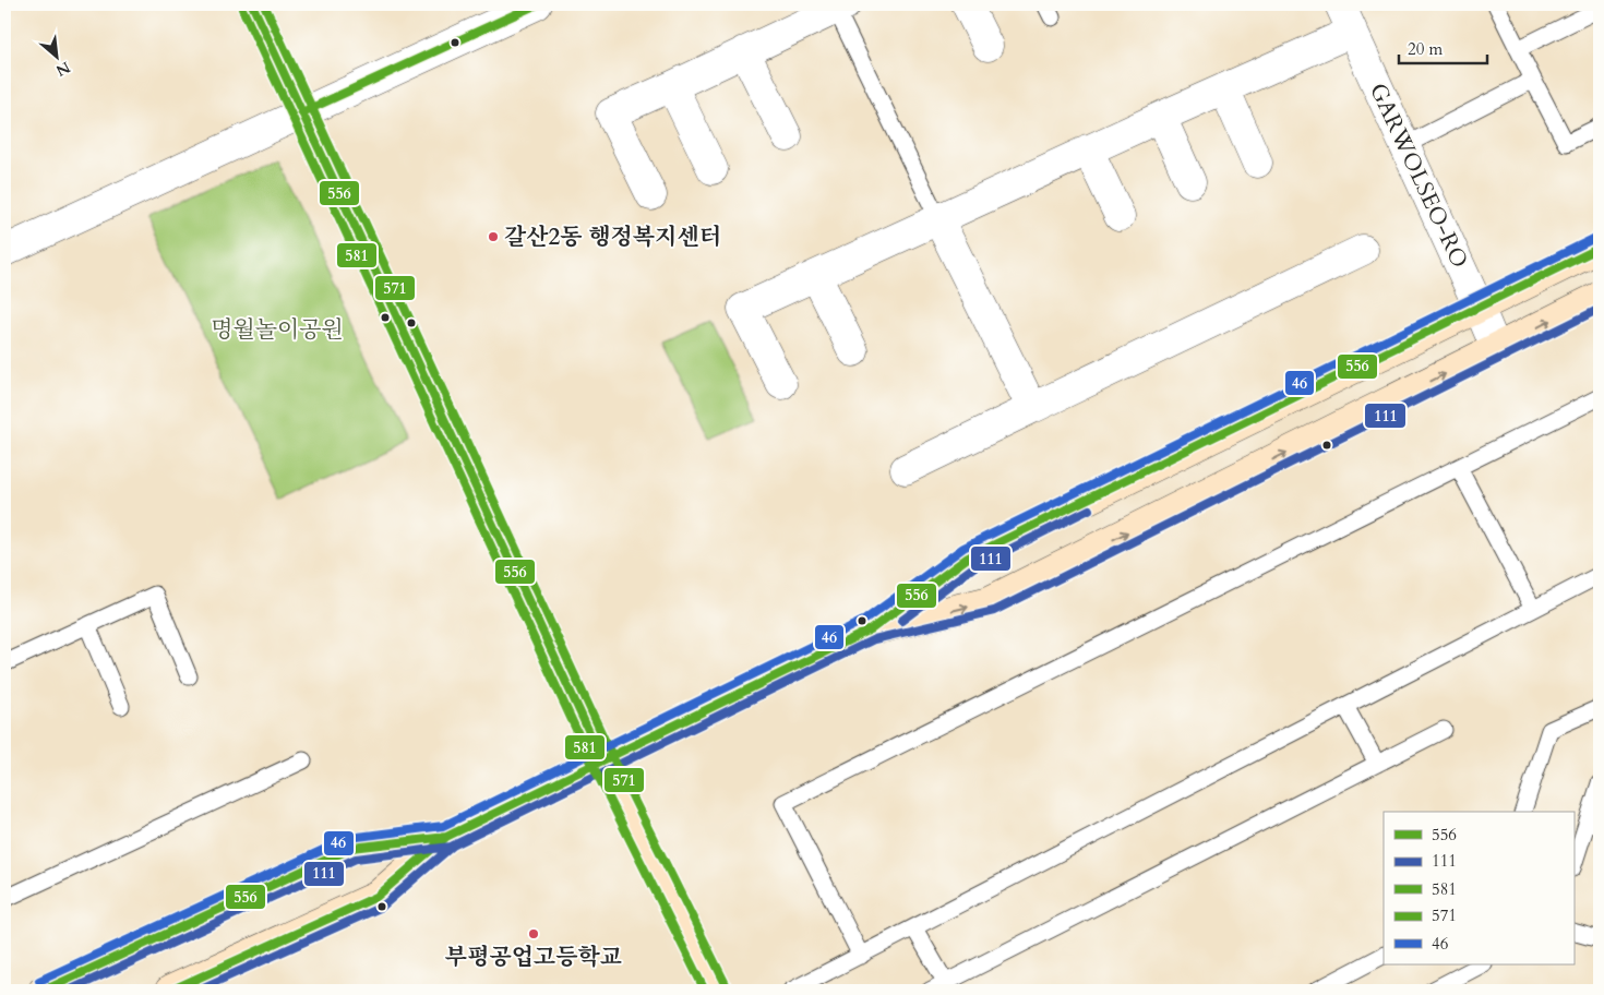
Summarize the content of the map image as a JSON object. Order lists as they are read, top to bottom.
{
  "streets": {
    "street": ["GARWOLSEO-RO"]
  },
  "parks": ["명월놀이공원"],
  "places": ["갈산2동 행정복지센터", "부평공업고등학교"],
  "lines": [
    "transit line 556",
    "transit line 571",
    "transit line 581",
    "transit line 46",
    "transit line 111"
  ],
  "legend": [
    "556",
    "111",
    "581",
    "571",
    "46"
  ],
  "scale_bar": "20 m",
  "north": "bottom right"
}
